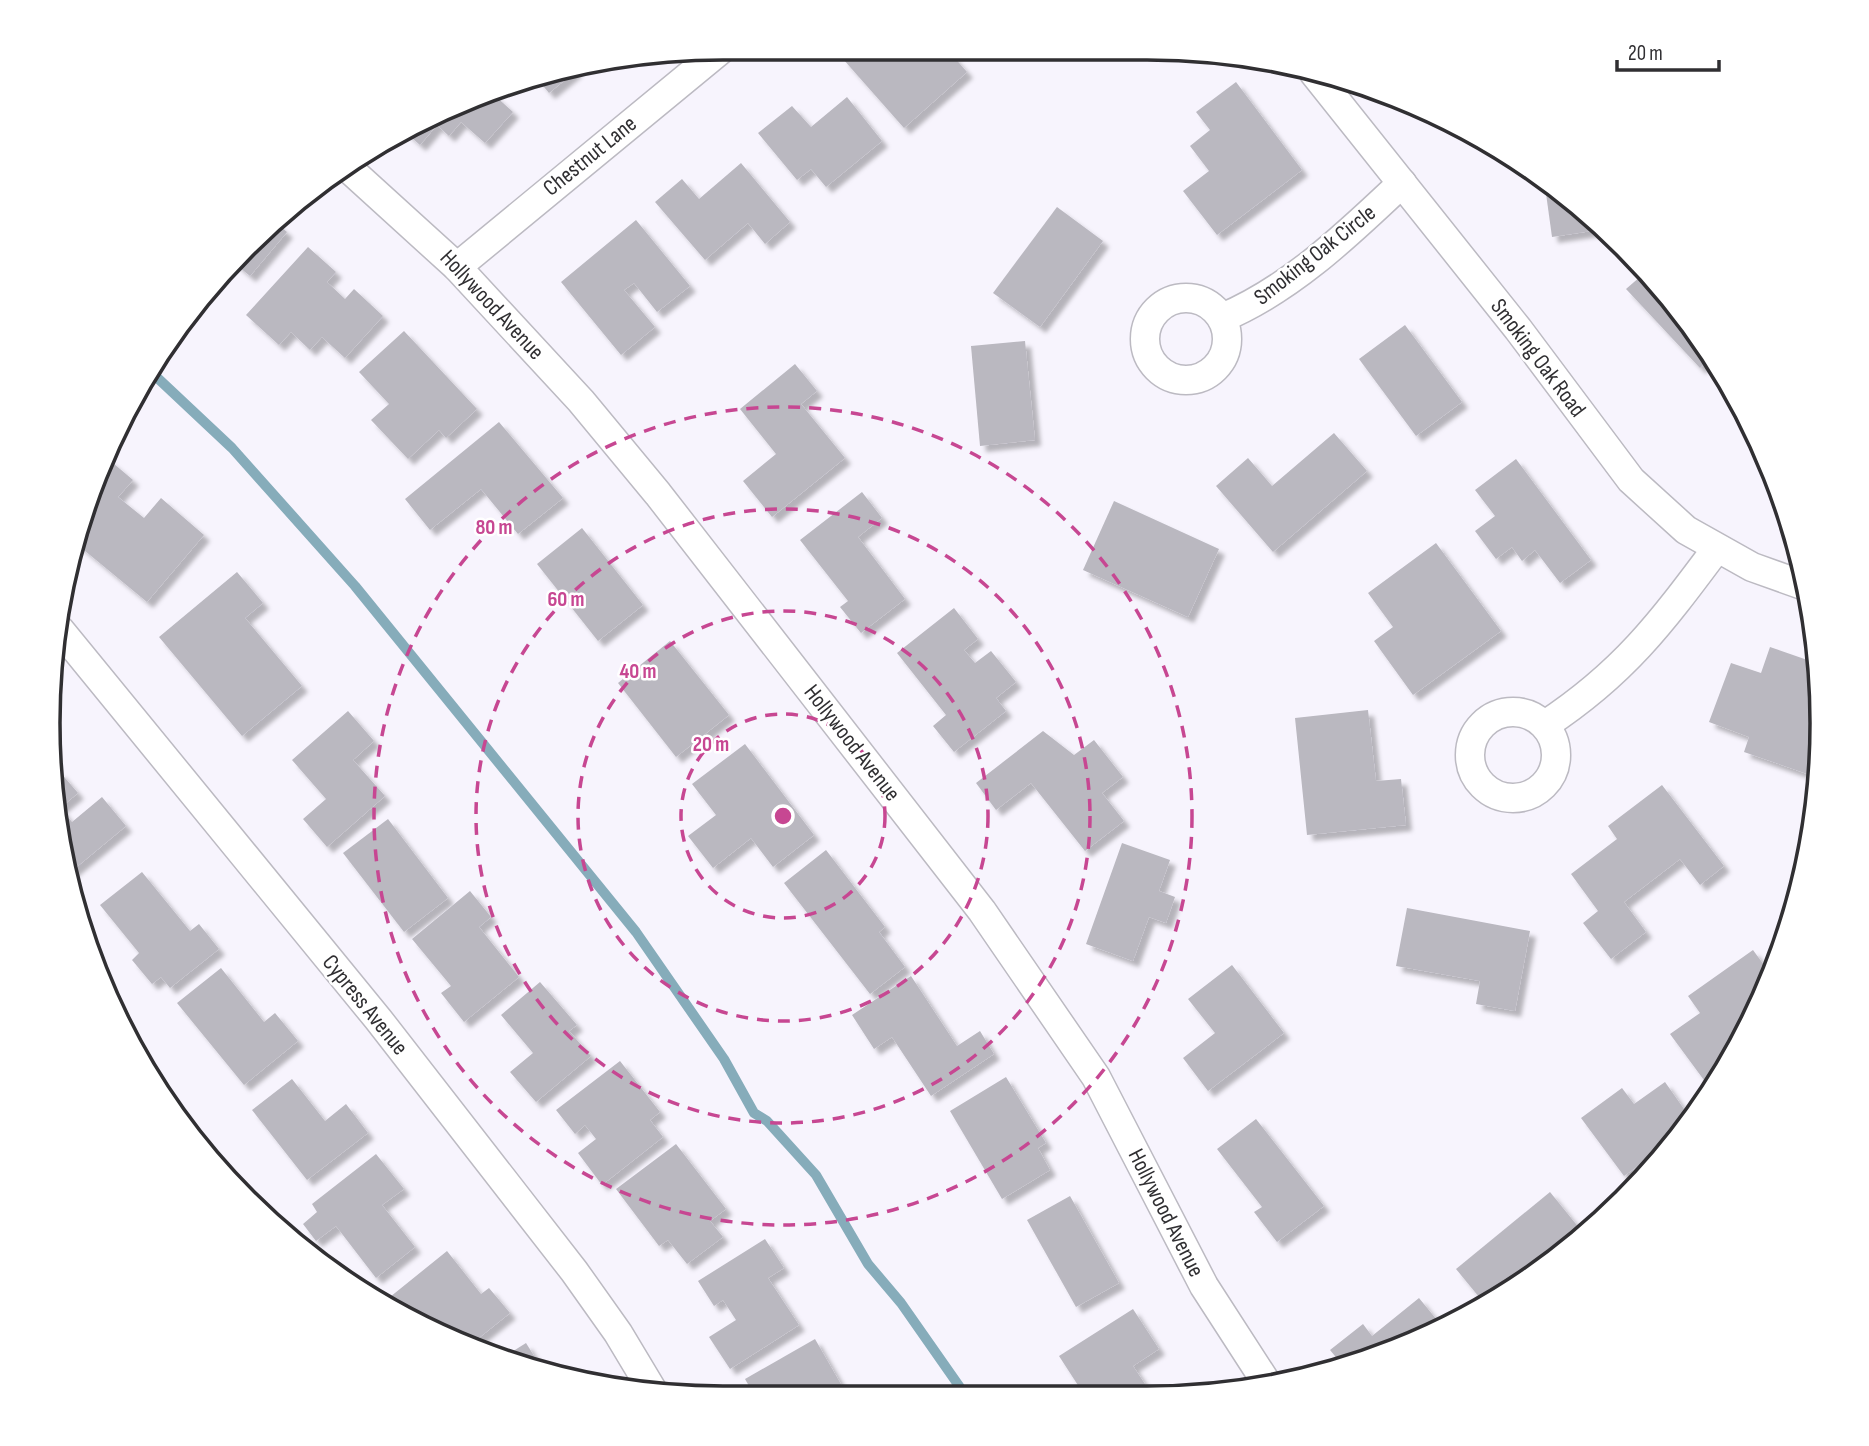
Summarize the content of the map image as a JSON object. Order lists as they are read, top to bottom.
{
  "streets": {
    "street": [
      "Chestnut Lane",
      "Smoking Oak Circle",
      "Hollywood Avenue",
      "Smoking Oak Road",
      "Cypress Avenue"
    ]
  },
  "crossings": [
    ["Chestnut Lane", "Hollywood Avenue"],
    ["Smoking Oak Circle", "Smoking Oak Road"]
  ],
  "scale_bar": "20 m",
  "rings": [
    "80 m",
    "60 m",
    "40 m",
    "20 m"
  ]
}
